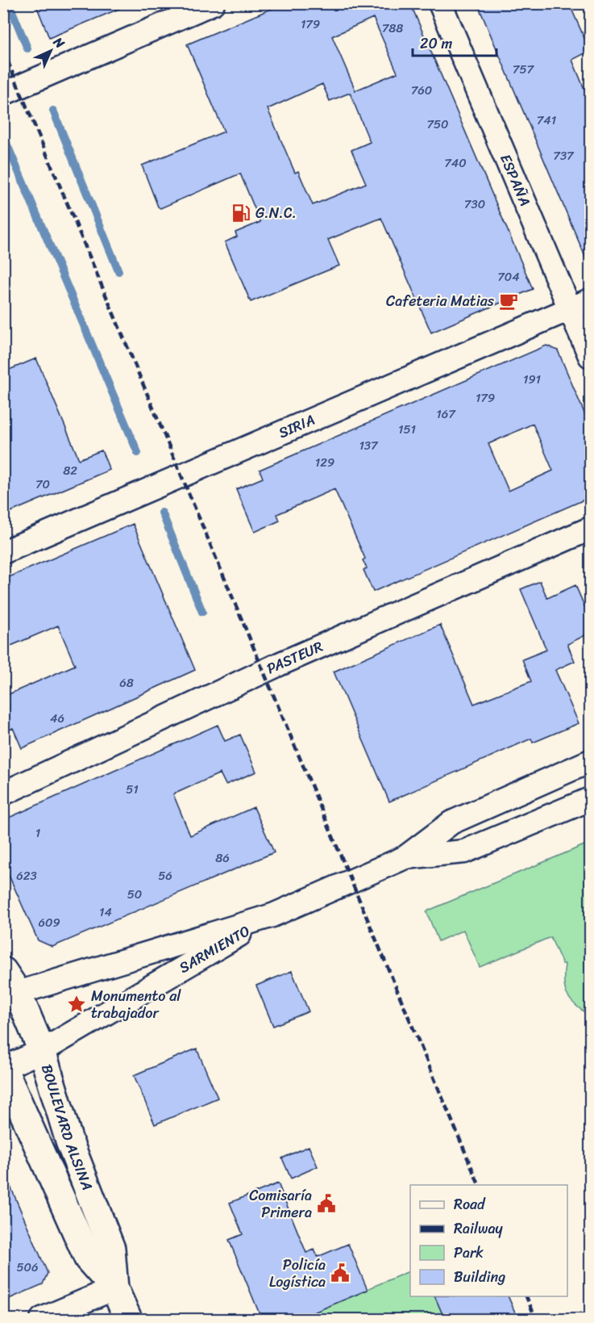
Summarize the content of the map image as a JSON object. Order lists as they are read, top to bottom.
{
  "streets": {
    "main road": ["BOULEVARD ALSINA"],
    "street": [
      "ESPAÑA",
      "SIRIA",
      "PASTEUR",
      "SARMIENTO"
    ]
  },
  "crossings": [
    ["ESPAÑA", "SIRIA"],
    ["SARMIENTO", "BOULEVARD ALSINA"]
  ],
  "places": {
    "fuel station": ["G.N.C."],
    "cafe": ["Cafeteria Matias"],
    "place": ["Monumento al trabajador"],
    "public building": ["Comisaría Primera", "Policía Logística"]
  },
  "house_numbers": [
    "179",
    "788",
    "757",
    "760",
    "741",
    "750",
    "737",
    "740",
    "730",
    "704",
    "191",
    "179",
    "167",
    "151",
    "137",
    "129",
    "82",
    "70",
    "68",
    "46",
    "51",
    "1",
    "86",
    "623",
    "56",
    "50",
    "14",
    "609",
    "506"
  ],
  "legend": [
    "Road",
    "Railway",
    "Park",
    "Building"
  ],
  "scale_bar": "20 m",
  "north": "top right"
}
